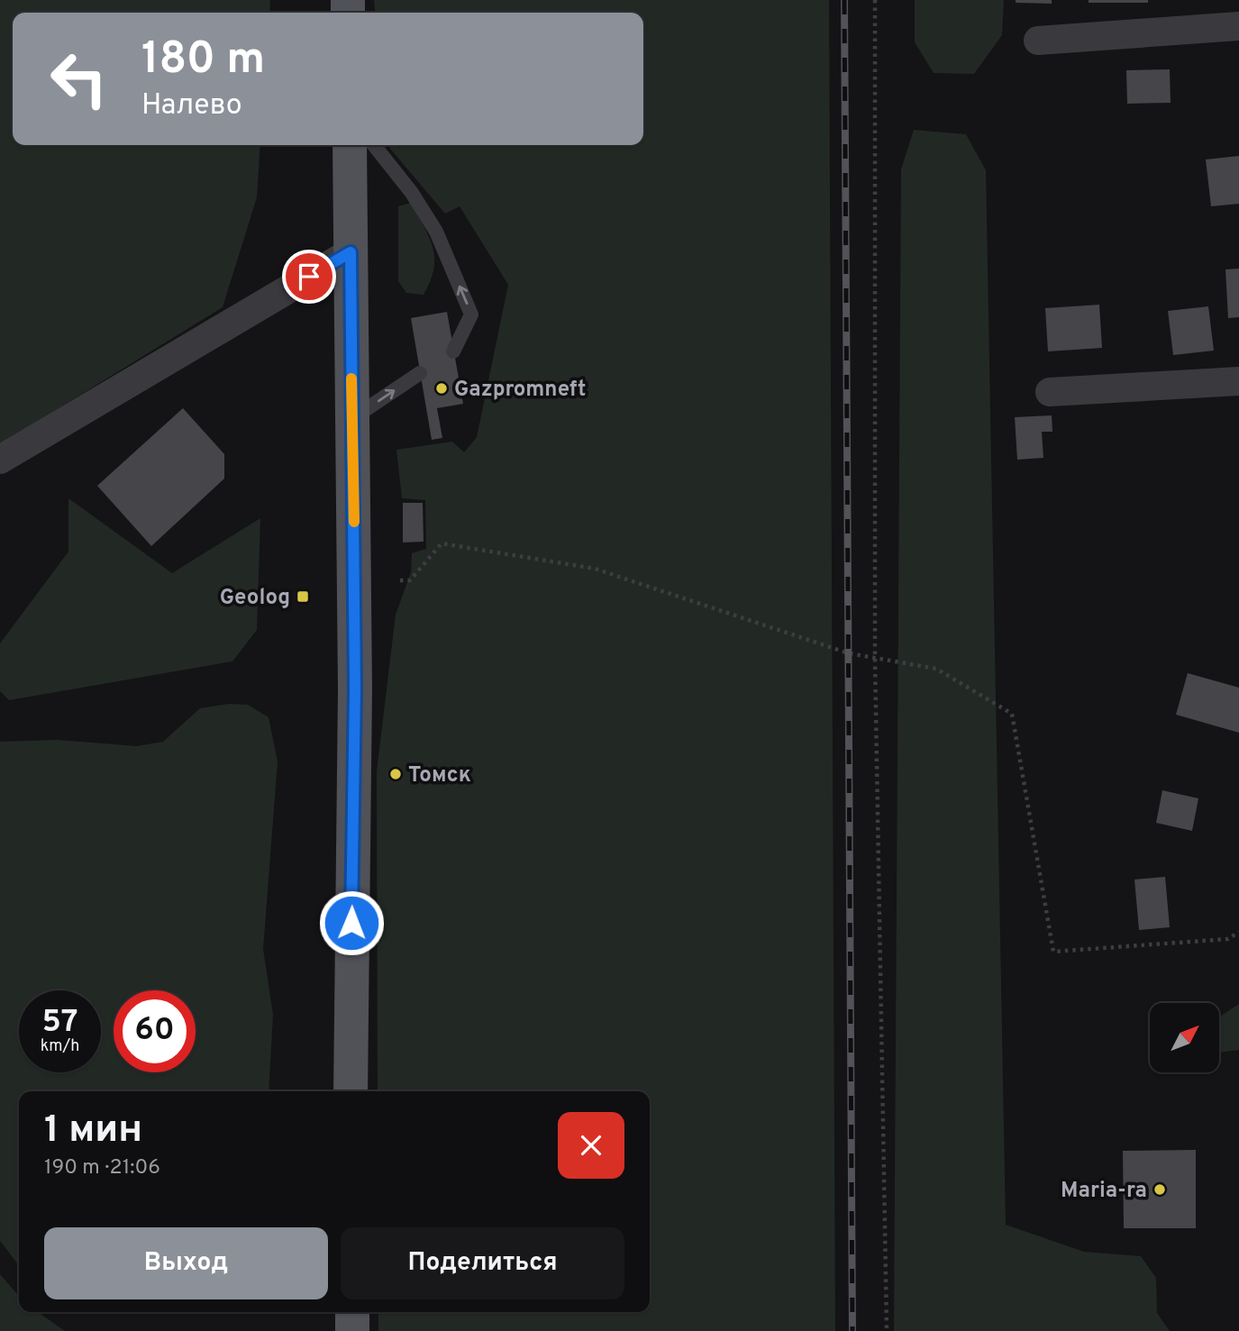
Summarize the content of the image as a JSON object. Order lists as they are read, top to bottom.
{
  "places": {
    "other": ["Gazpromneft", "Томск", "Maria-ra"],
    "transit": ["Geolog"]
  },
  "north": "top right",
  "page": {
    "turn": ["180 m", "Налево"],
    "speed": "57 km/h",
    "limit": "60",
    "heading": ["1 мин", "190 m · 21:06"],
    "buttons": ["Выход", "Поделиться"]
  }
}
